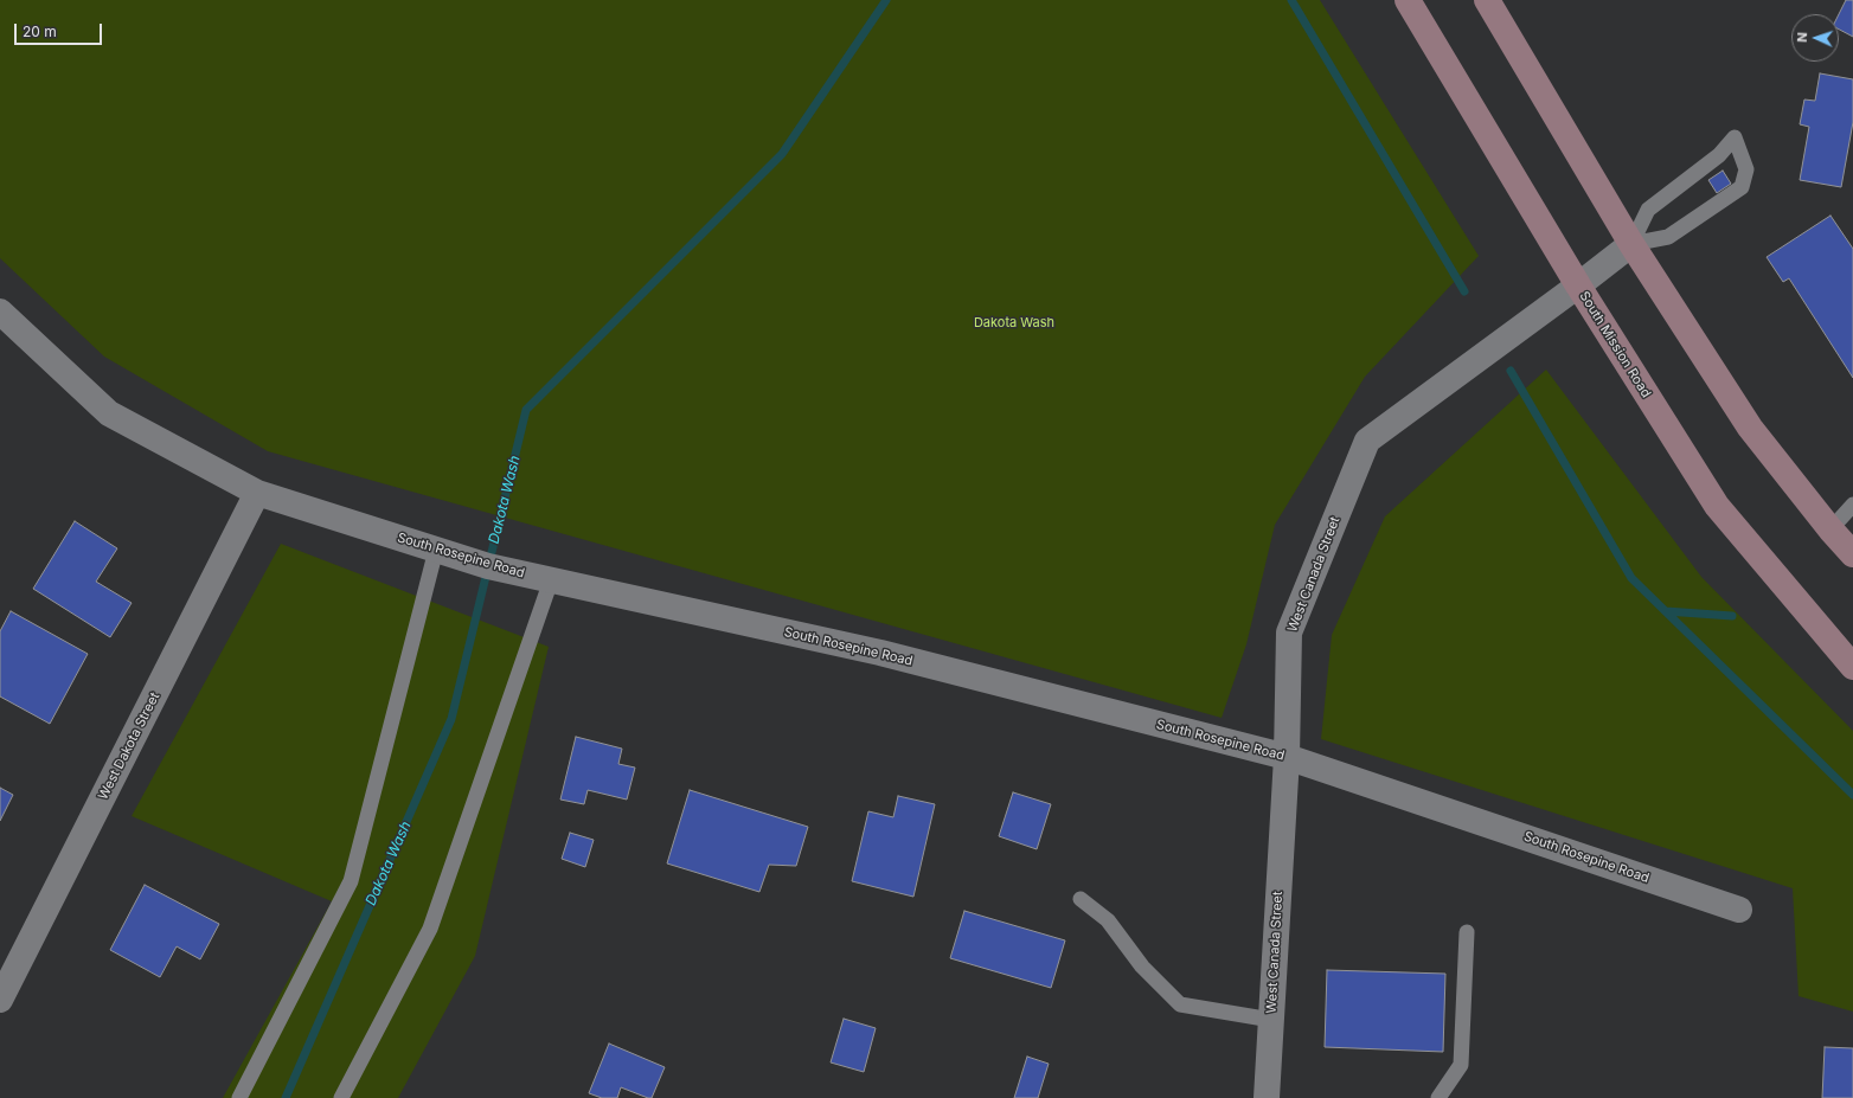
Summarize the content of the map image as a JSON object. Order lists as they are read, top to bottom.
{
  "streets": {
    "main road": ["South Mission Road"],
    "street": ["South Rosepine Road", "West Canada Street", "West Dakota Street"]
  },
  "crossings": [
    ["South Mission Road", "West Canada Street"],
    ["South Rosepine Road", "West Canada Street"],
    ["South Rosepine Road", "West Dakota Street"]
  ],
  "water": ["Dakota Wash"],
  "parks": ["Dakota Wash"],
  "scale_bar": "20 m",
  "north": "left"
}
